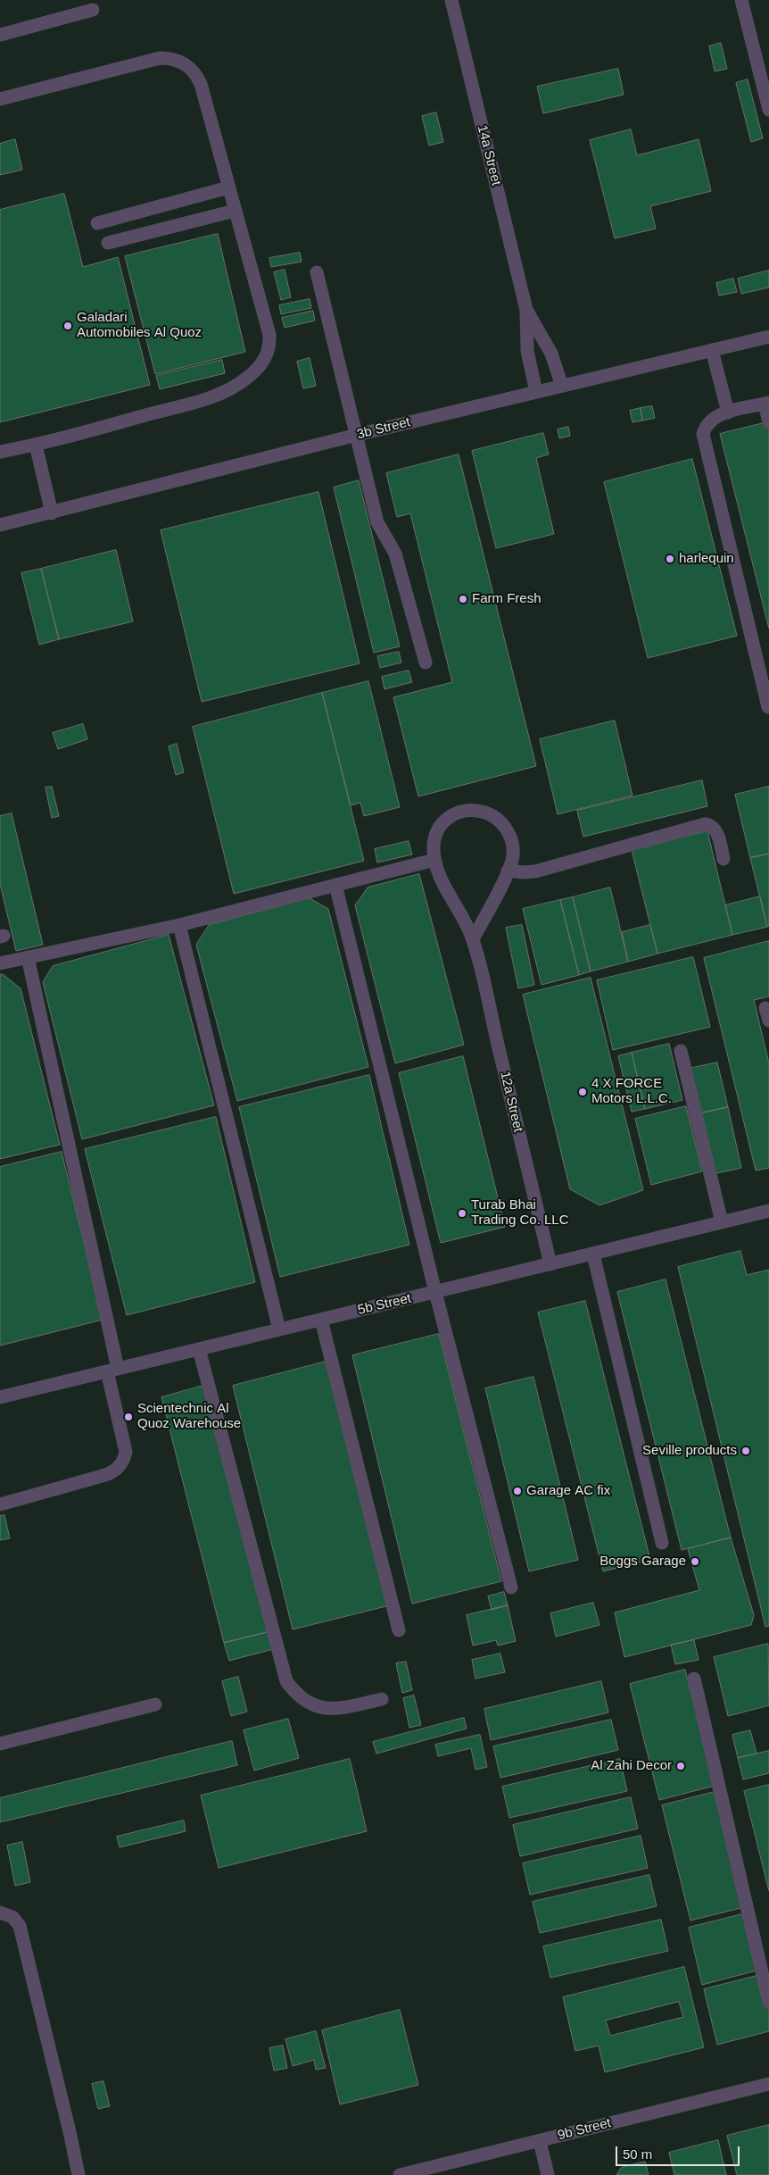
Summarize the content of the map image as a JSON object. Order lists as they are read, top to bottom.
{
  "streets": {
    "street": [
      "14a Street",
      "3b Street",
      "12a Street",
      "5b Street",
      "9b Street"
    ]
  },
  "crossings": [
    ["14a Street", "3b Street"],
    ["12a Street", "5b Street"]
  ],
  "places": [
    "Galadari Automobiles Al Quoz",
    "harlequin",
    "Farm Fresh",
    "4 X FORCE Motors L.L.C.",
    "Turab Bhai Trading Co. LLC",
    "Scientechnic Al Quoz Warehouse",
    "Seville products",
    "Garage AC fix",
    "Boggs Garage",
    "Al Zahi Decor"
  ],
  "scale_bar": "50 m"
}
